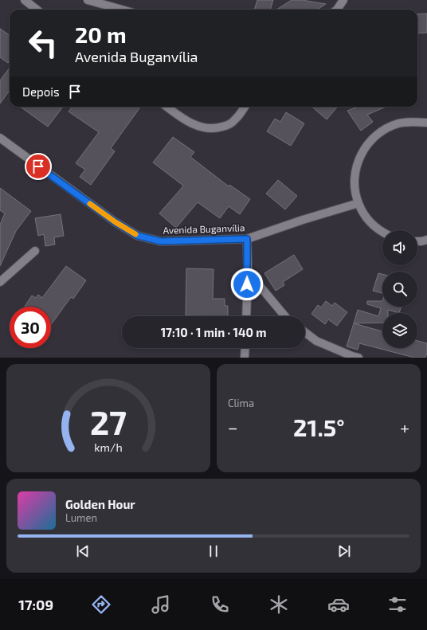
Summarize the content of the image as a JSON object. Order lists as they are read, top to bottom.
{
  "streets": {
    "street": ["Avenida Buganvília"]
  },
  "page": {
    "turn": ["20 m", "Avenida Buganvília"],
    "then": "Depois",
    "limit": "30",
    "trip": "17:10 · 1 min · 140 m",
    "tile": "Clima",
    "heat": ["−", "21.5°", "+"],
    "song": ["Golden Hour", "Lumen"],
    "tabs": "17:09",
    "gauge": ["27", "km/h"]
  }
}
